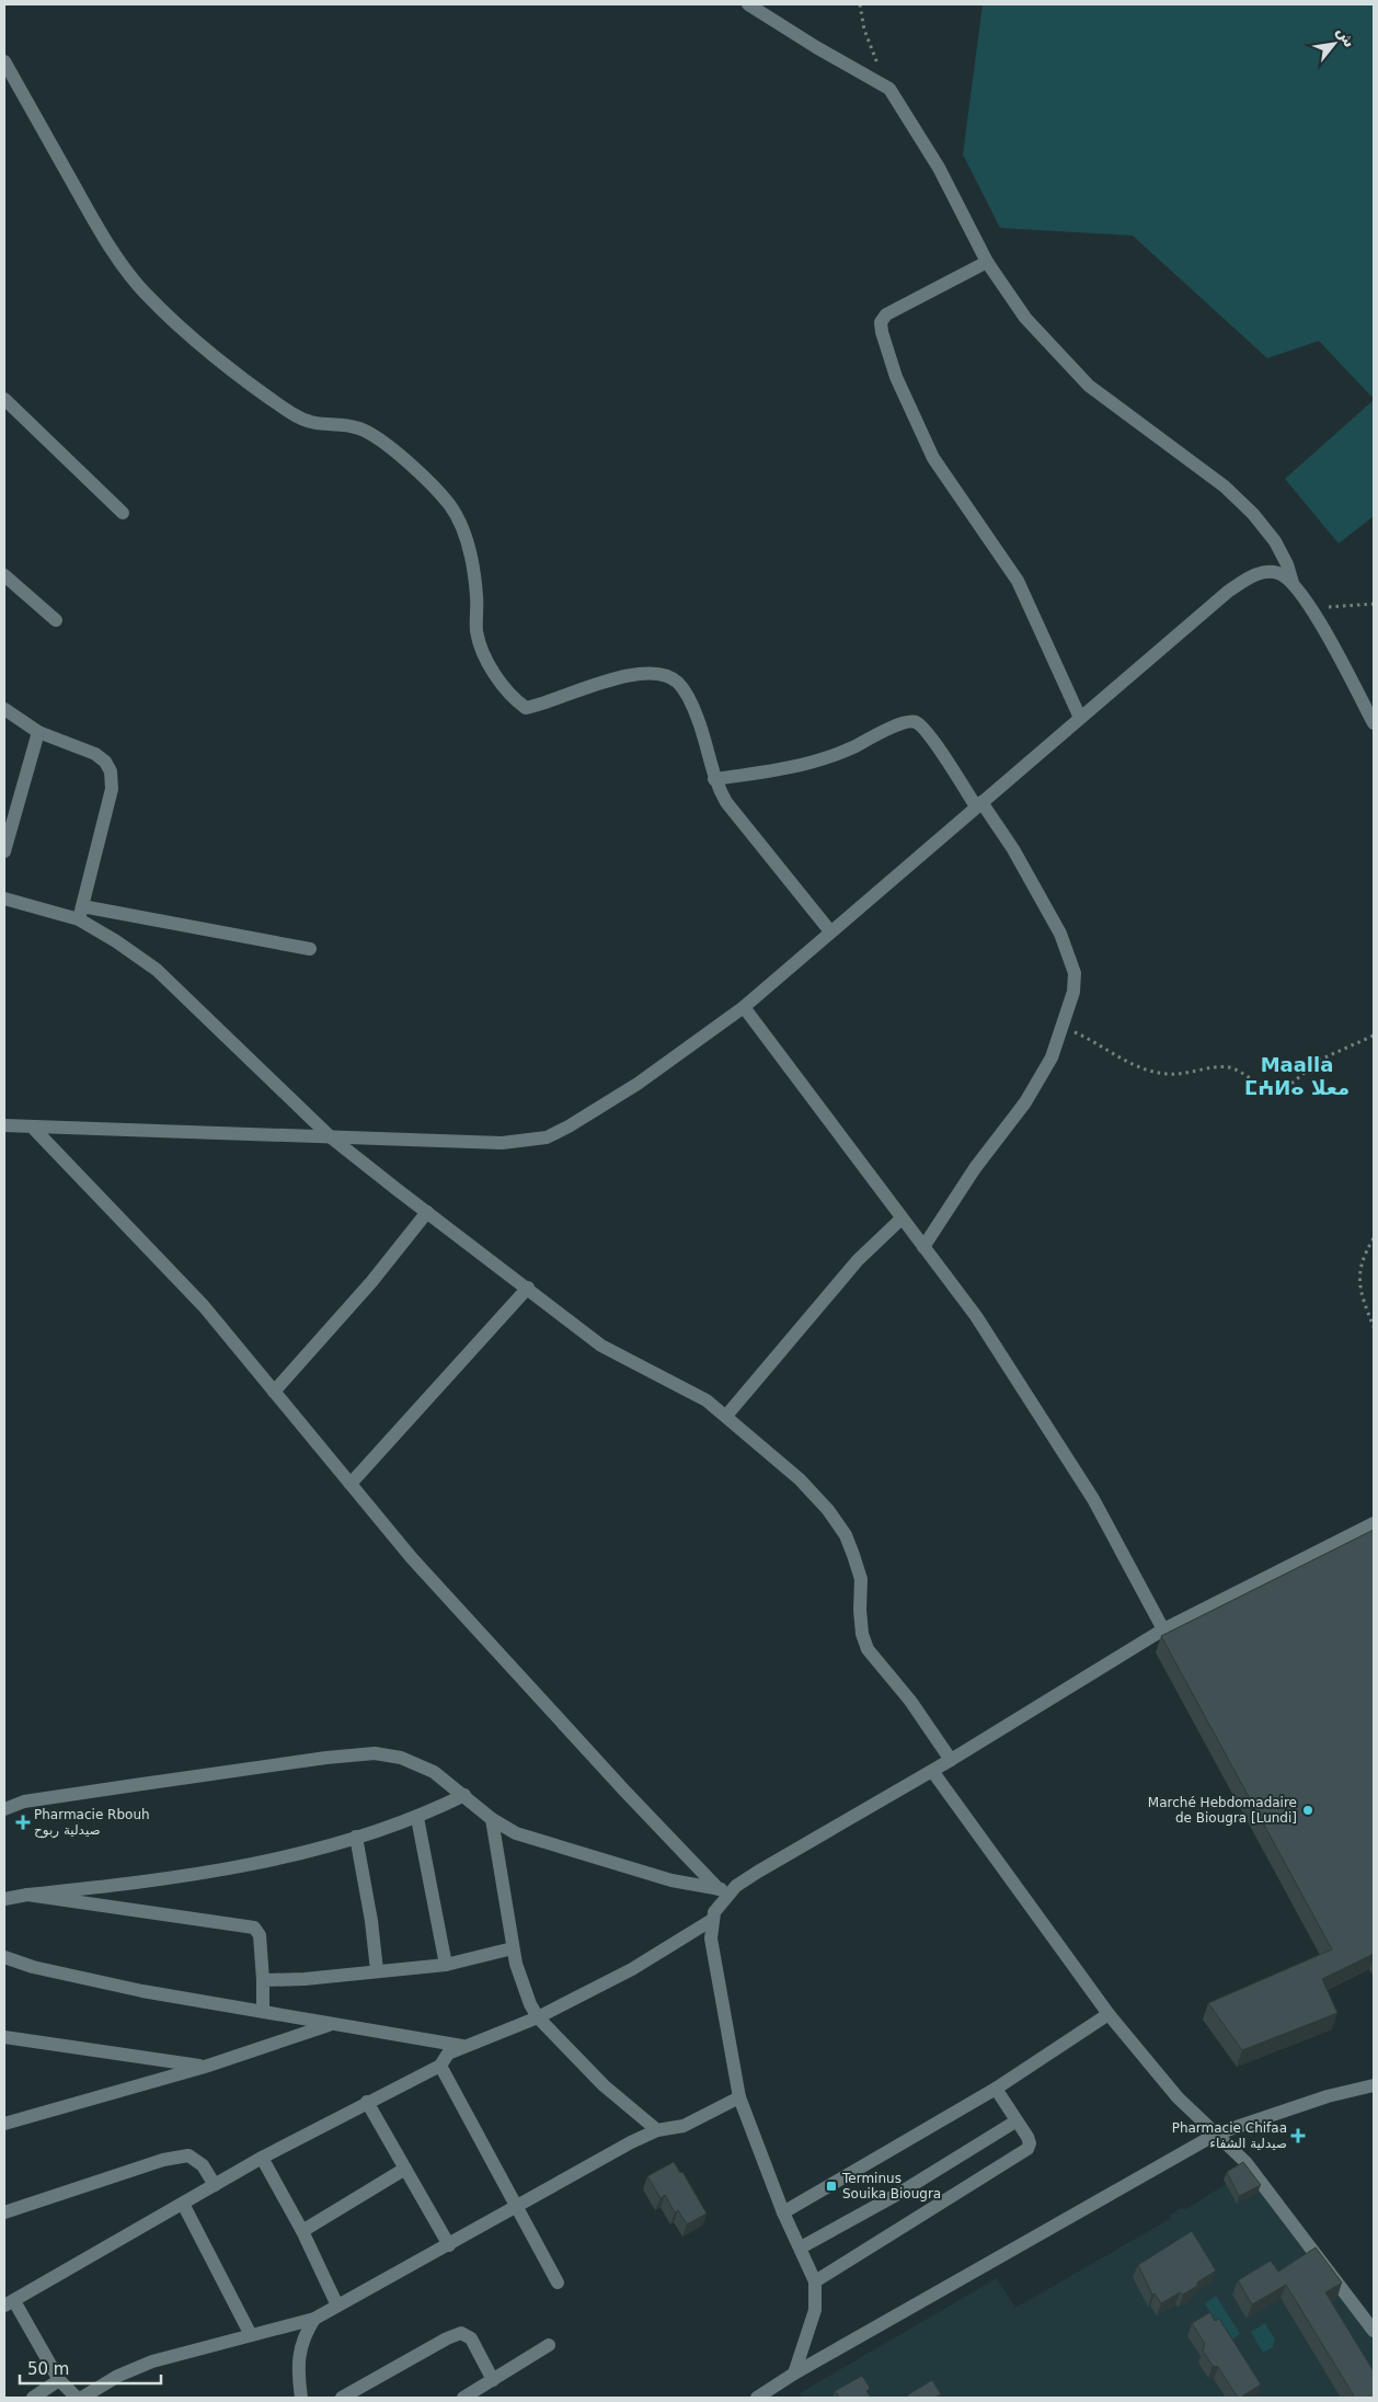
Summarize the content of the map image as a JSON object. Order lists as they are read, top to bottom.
{
  "districts": ["Maalla ⵎⵄⵍⴰ معلا"],
  "places": {
    "other": ["Marché Hebdomadaire de Biougra [Lundi]"],
    "health": ["Pharmacie Rbouh صيدلية ربوح", "Pharmacie Chifaa صيدلية الشفاء"],
    "transit": ["Terminus Souika Biougra"]
  },
  "scale_bar": "50 m",
  "north": "top right"
}
